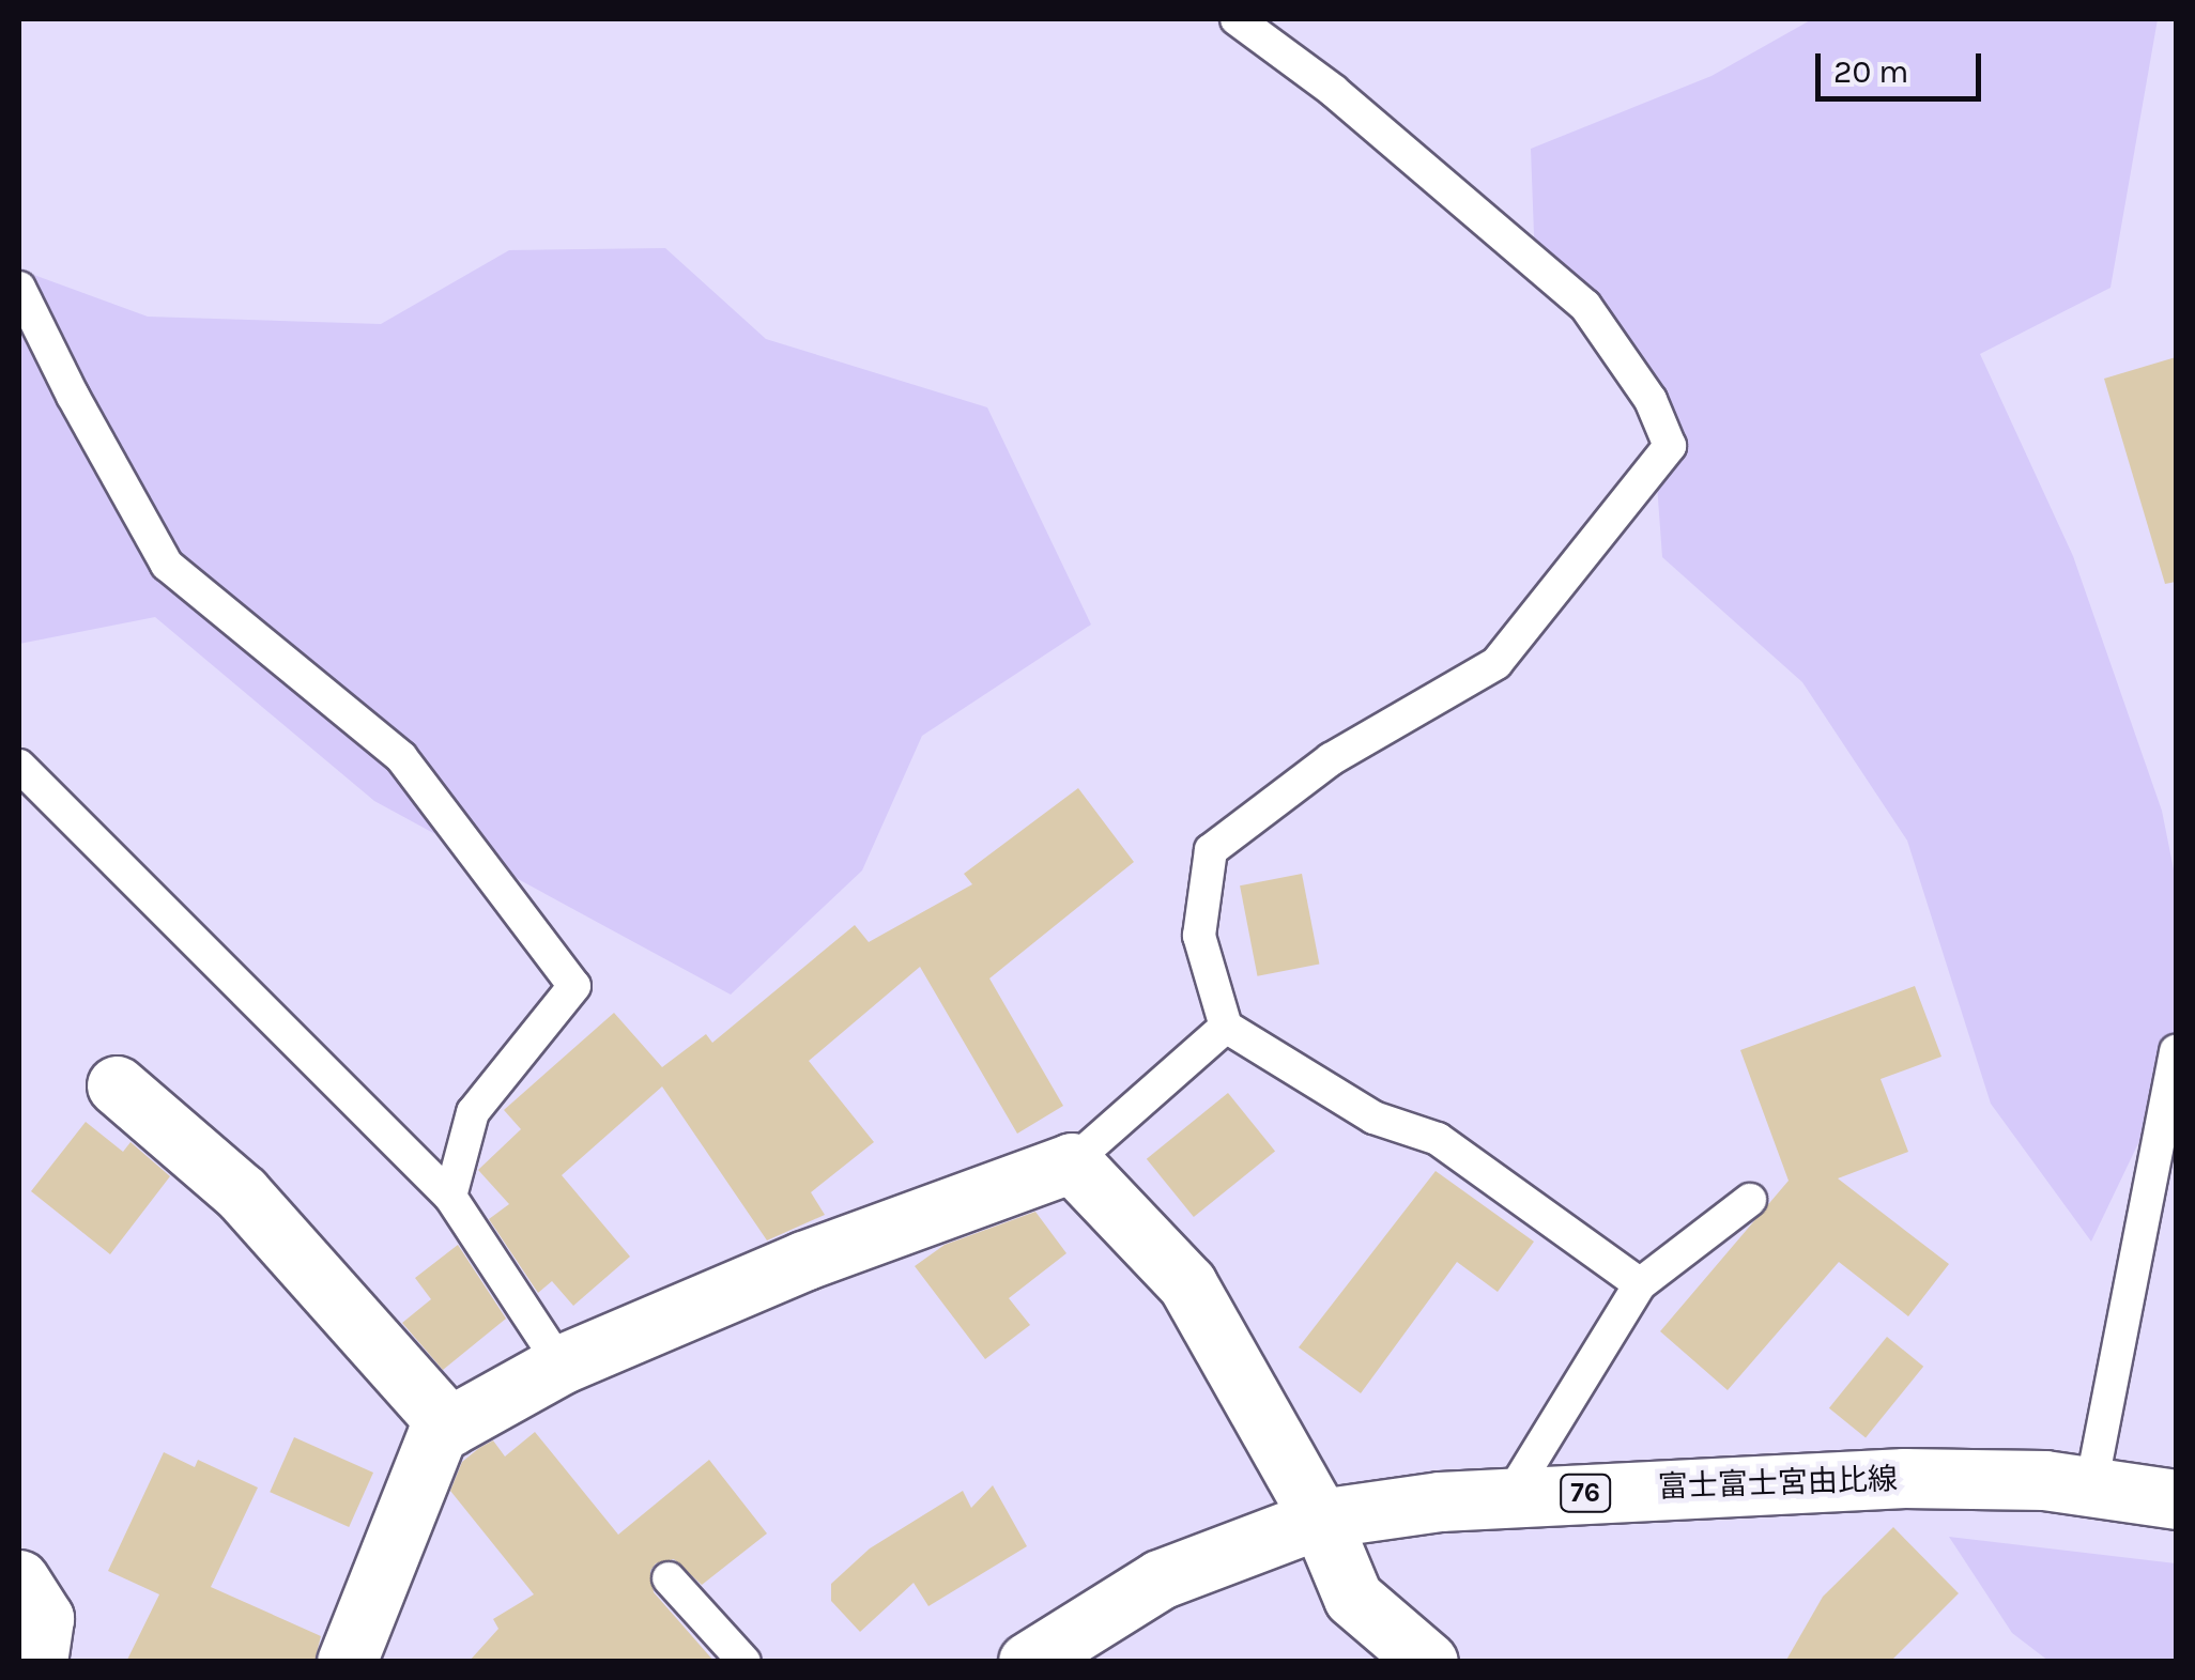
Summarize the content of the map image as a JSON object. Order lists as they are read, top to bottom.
{
  "streets": {
    "street": ["富士富士宮由比線", "76"]
  },
  "scale_bar": "20 m"
}
